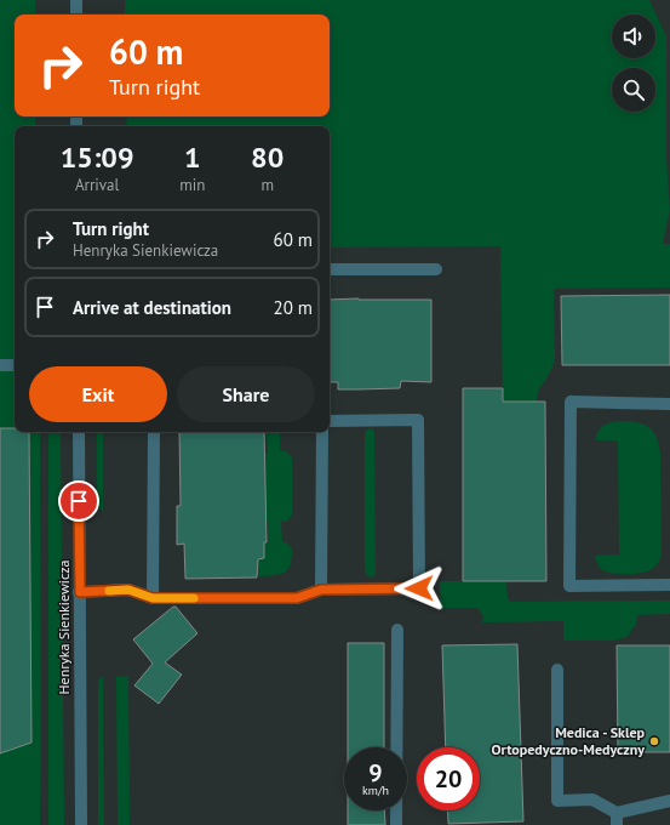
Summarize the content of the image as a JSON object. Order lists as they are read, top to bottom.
{
  "streets": {
    "street": ["Henryka Sienkiewicza"]
  },
  "places": ["Medica - Sklep Ortopedyczno-Medyczny"],
  "page": {
    "turn": ["60 m", "Turn right"],
    "eta": [
      "15:09",
      "Arrival",
      "1",
      "min",
      "80",
      "m"
    ],
    "list": [
      {
        "name": "Turn right",
        "note": "Henryka Sienkiewicza",
        "value": "60 m"
      },
      {
        "name": "Arrive at destination",
        "value": "20 m"
      }
    ],
    "buttons": ["Exit", "Share"],
    "speed": "9 km/h",
    "limit": "20"
  }
}
